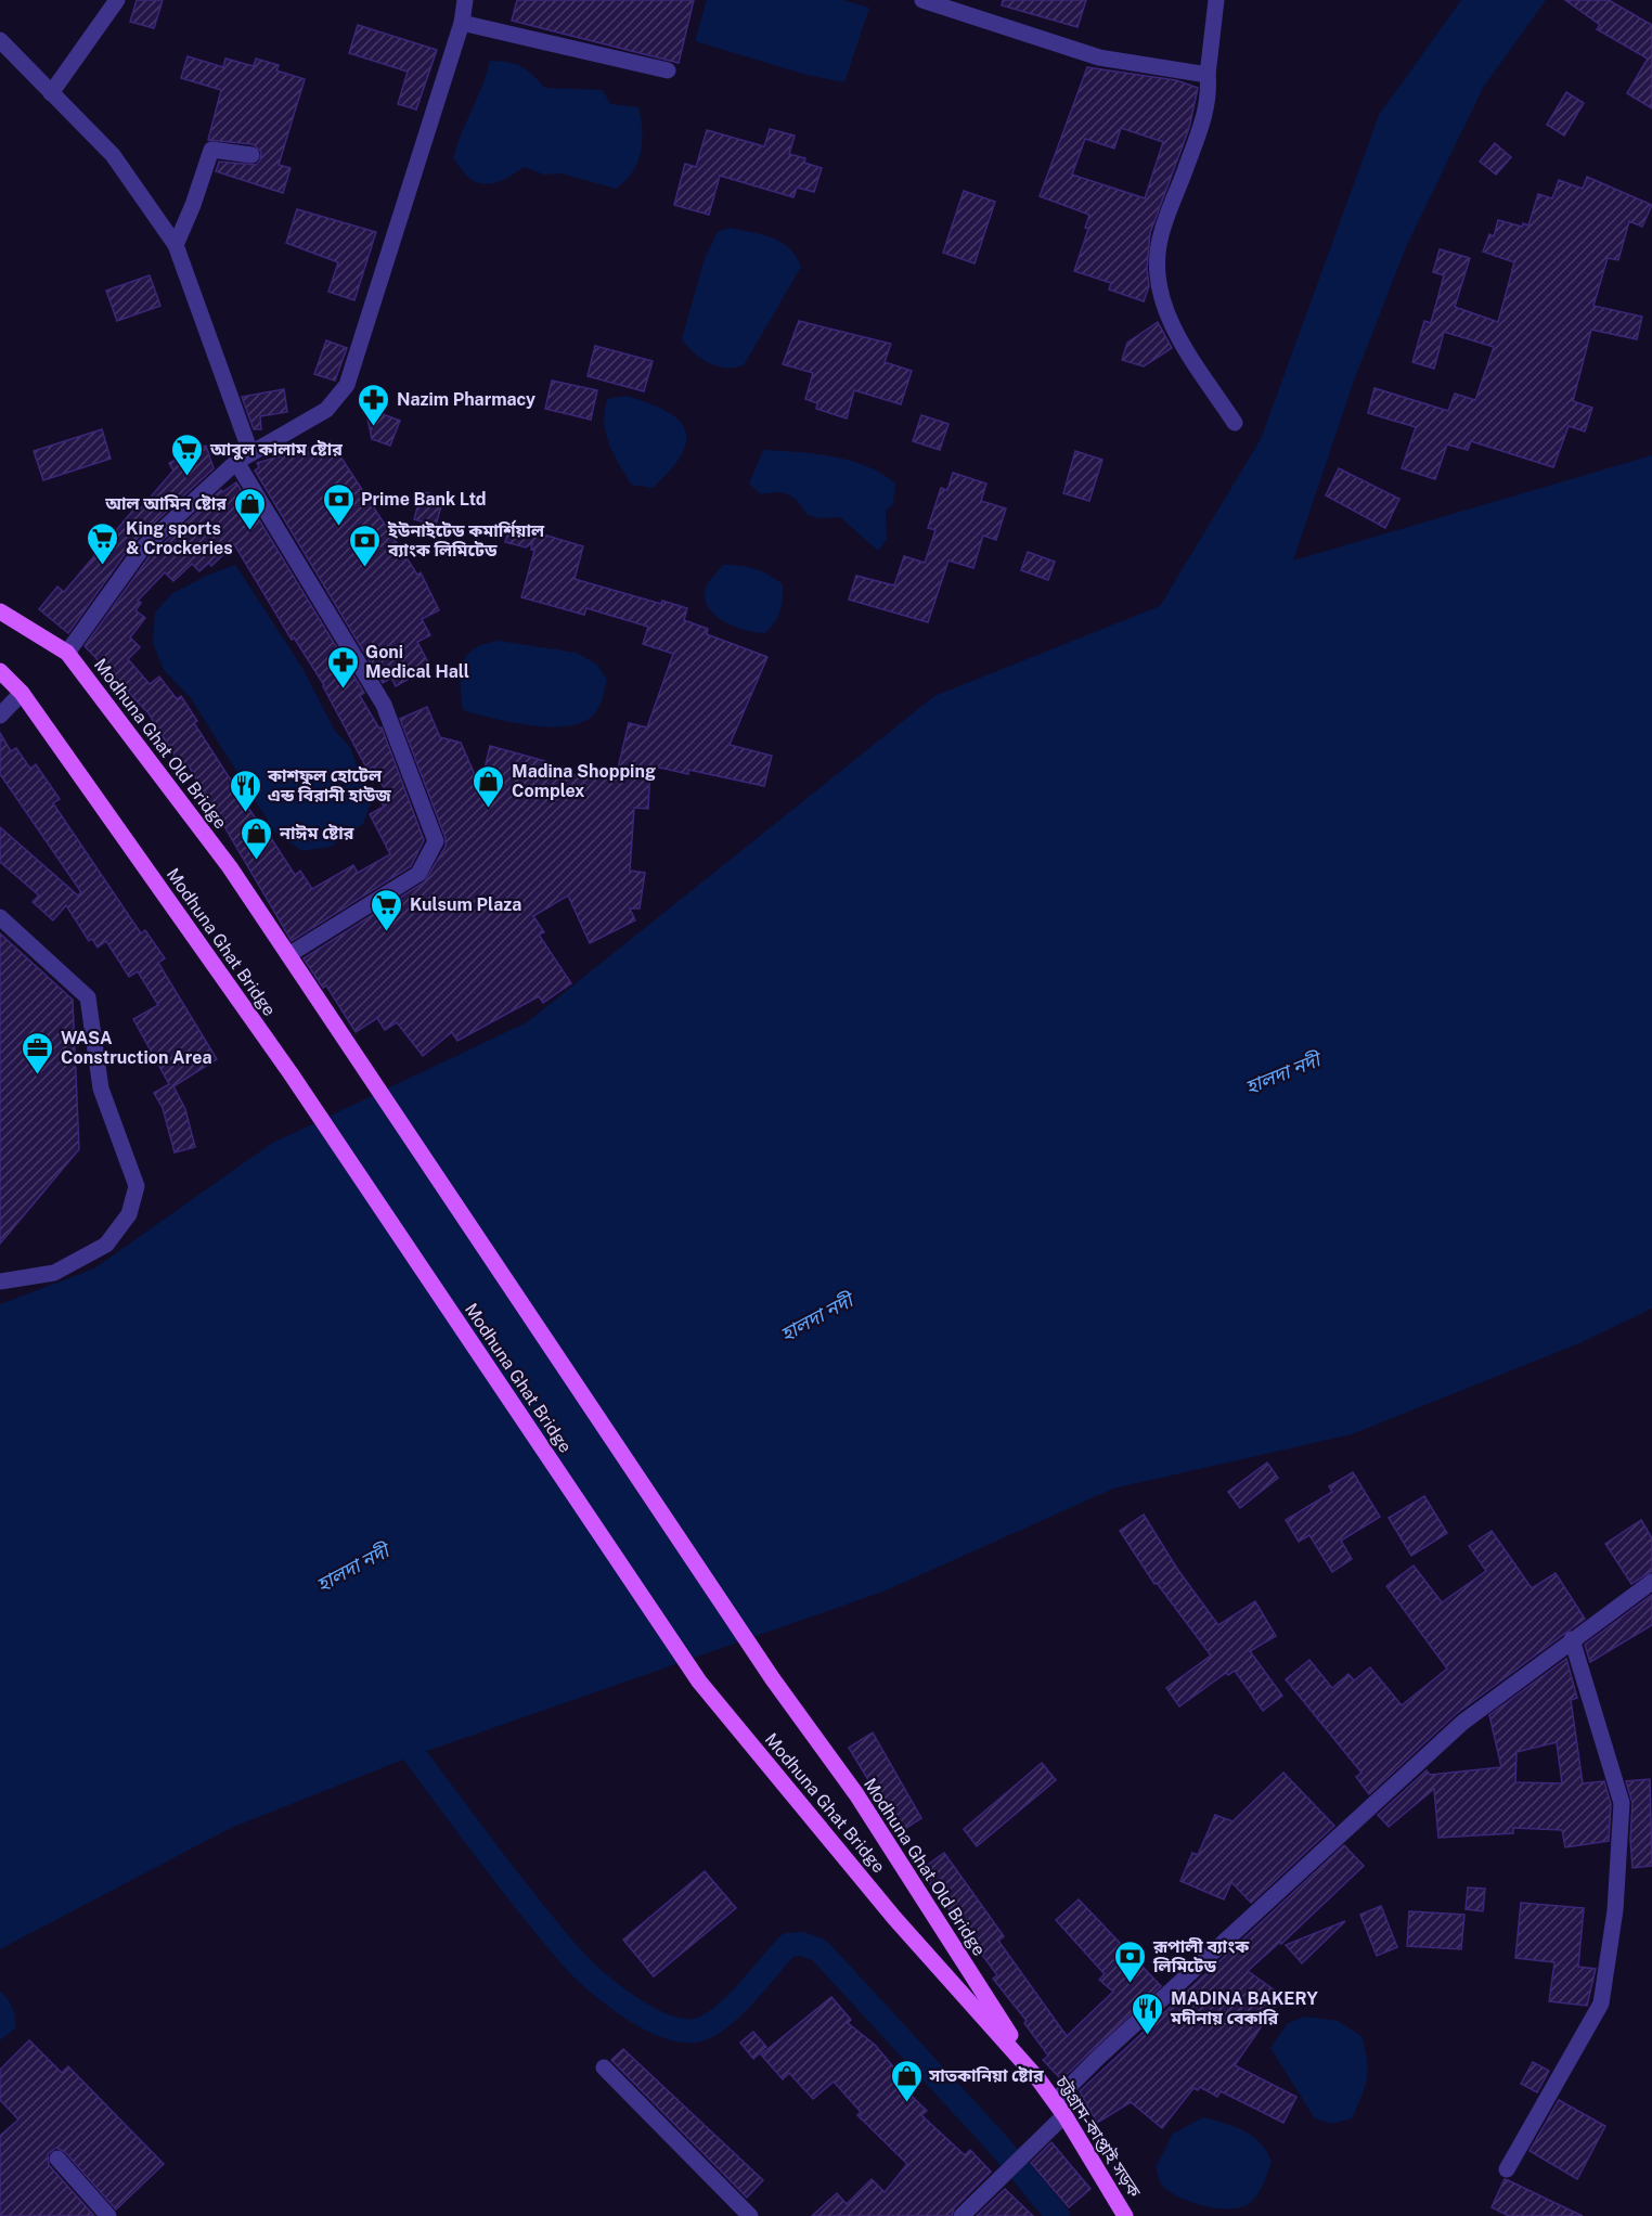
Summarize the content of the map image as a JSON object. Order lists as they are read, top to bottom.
{
  "streets": {
    "main road": ["Modhuna Ghat Old Bridge", "Modhuna Ghat Bridge", "চট্টগ্রাম-কাপ্তাই সড়ক"]
  },
  "crossings": [
    ["Modhuna Ghat Old Bridge", "Modhuna Ghat Bridge"],
    ["Modhuna Ghat Old Bridge", "চট্টগ্রাম-কাপ্তাই সড়ক"],
    ["Modhuna Ghat Bridge", "চট্টগ্রাম-কাপ্তাই সড়ক"]
  ],
  "water": ["হালদা নদী"],
  "places": {
    "pharmacy": ["Nazim Pharmacy", "Goni Medical Hall"],
    "supermarket": ["আবুল কালাম ষ্টোর", "King sports & Crockeries", "Kulsum Plaza"],
    "bank": ["Prime Bank Ltd", "ইউনাইটেড কমার্শিয়াল ব্যাংক লিমিটেড", "রূপালী ব্যাংক লিমিটেড"],
    "shop": [
      "আল আমিন ষ্টোর",
      "Madina Shopping Complex",
      "নাঈম ষ্টোর",
      "সাতকানিয়া ষ্টোর"
    ],
    "restaurant": ["কাশফুল হোটেল এন্ড বিরানী হাউজ", "MADINA BAKERY মদীনায় বেকারি"],
    "office": ["WASA Construction Area"]
  }
}
